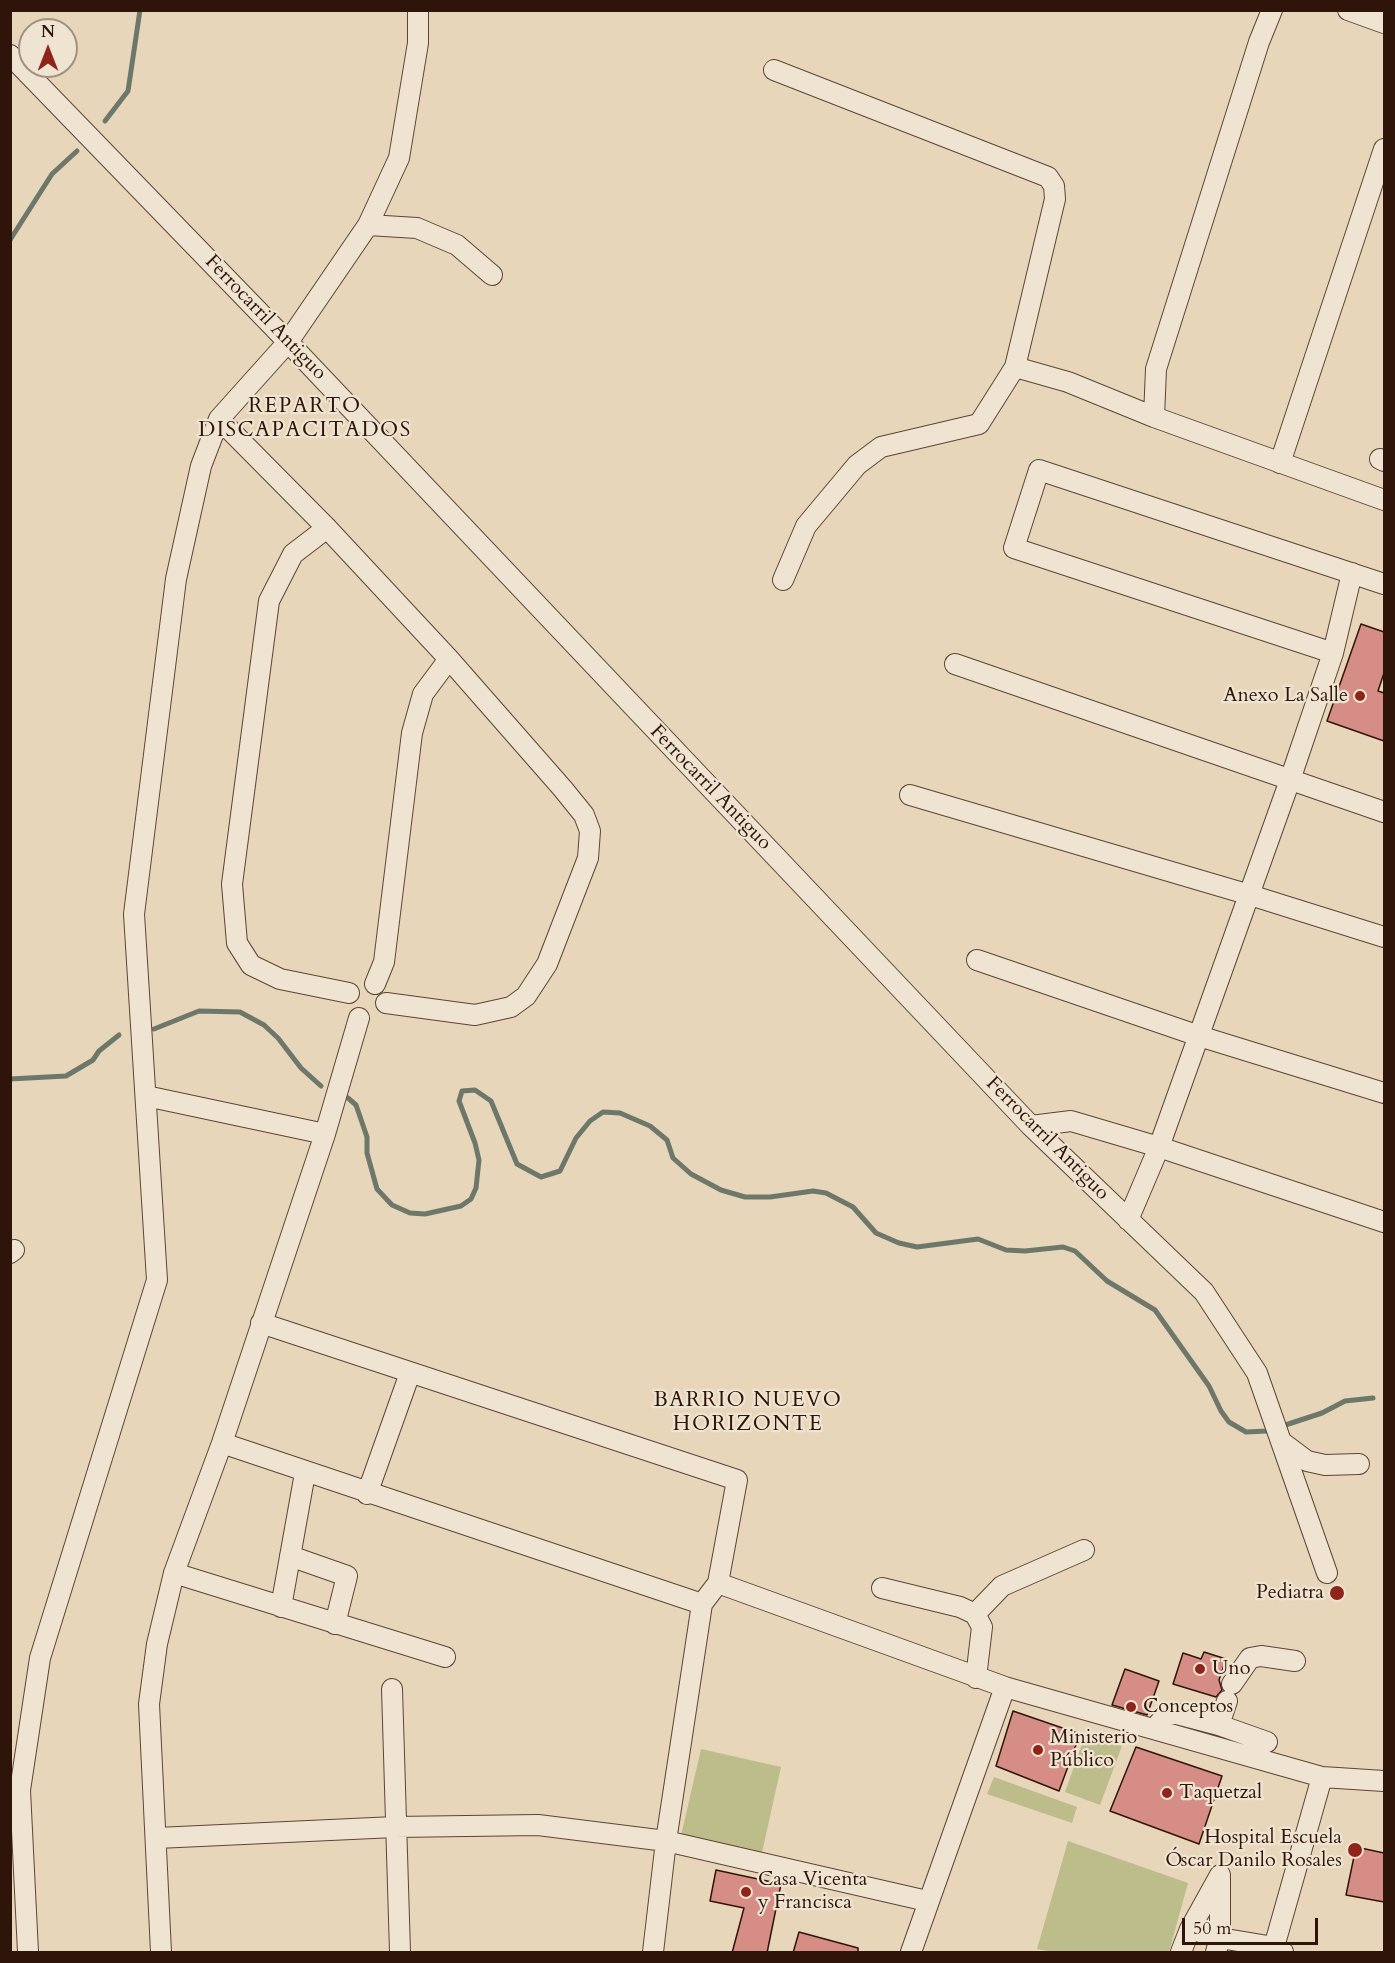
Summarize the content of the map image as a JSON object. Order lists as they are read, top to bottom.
{
  "streets": {
    "street": ["Ferrocarril Antiguo"]
  },
  "districts": ["REPARTO DISCAPACITADOS", "BARRIO NUEVO HORIZONTE"],
  "places": [
    "Anexo La Salle",
    "Pediatra",
    "Uno",
    "Conceptos",
    "Ministerio Público",
    "Taquetzal",
    "Hospital Escuela Óscar Danilo Rosales",
    "Casa Vicenta y Francisca"
  ],
  "scale_bar": "50 m",
  "north": "top"
}
